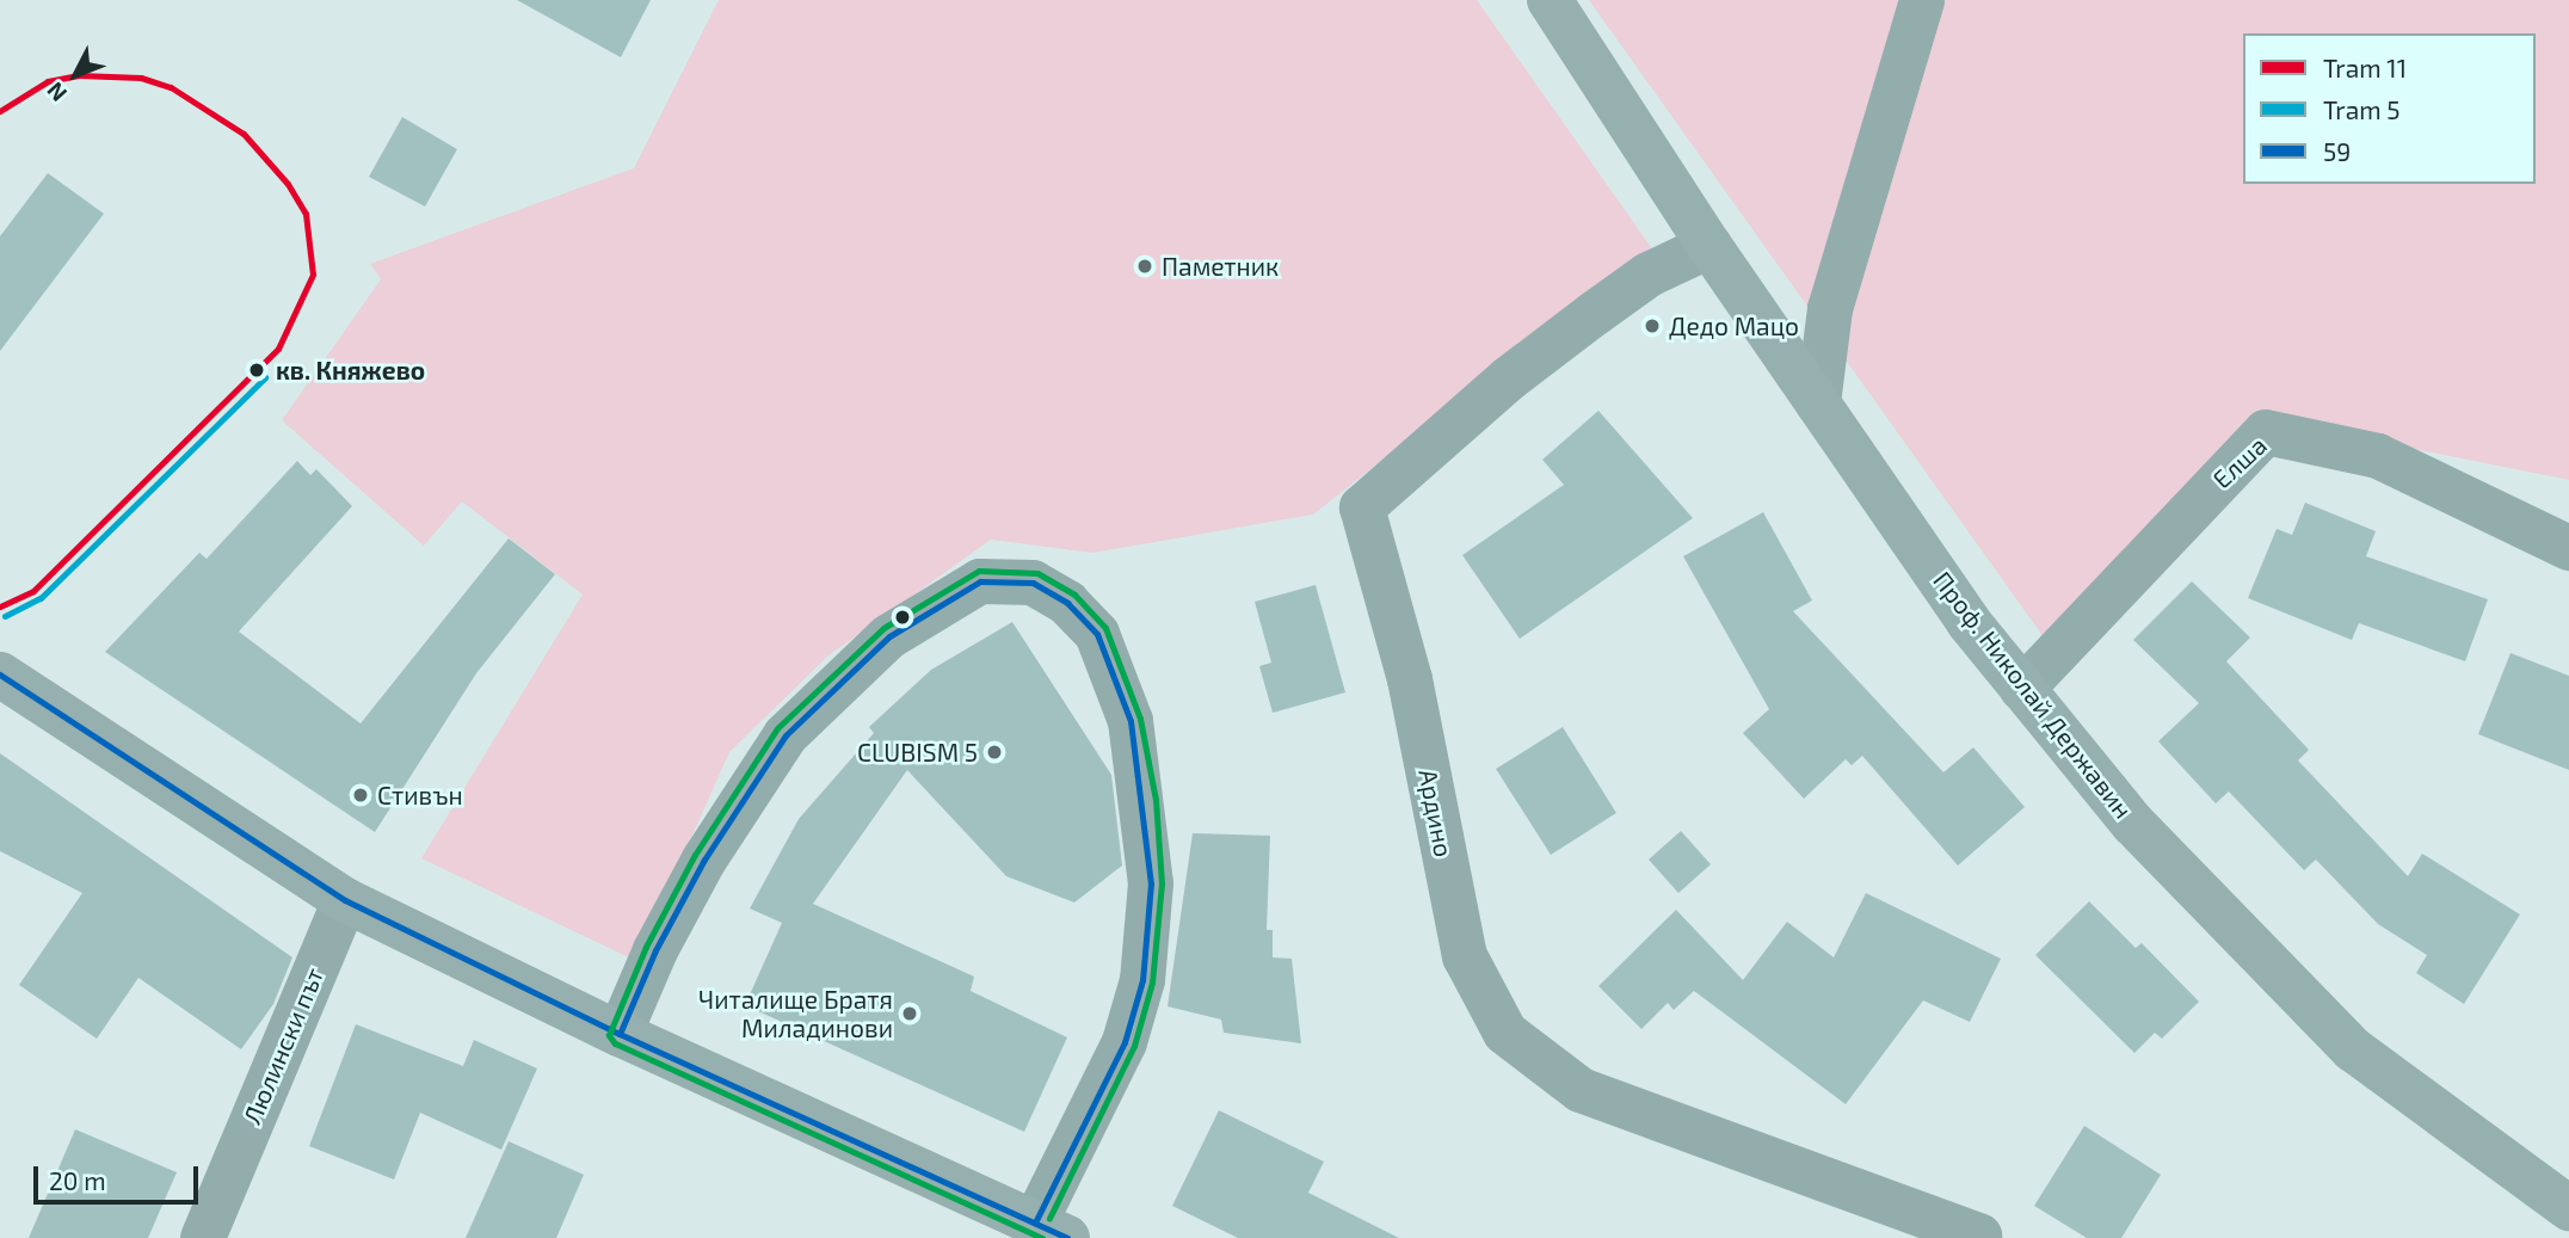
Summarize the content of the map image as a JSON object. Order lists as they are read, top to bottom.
{
  "streets": {
    "main road": ["Проф. Николай Державин"],
    "street": ["Елша", "Ардино", "Люлински път"]
  },
  "crossings": [
    ["Елша", "Проф. Николай Державин"],
    ["Проф. Николай Державин", "Ардино"]
  ],
  "places": [
    "Паметник",
    "Дедо Мацо",
    "кв. Княжево",
    "CLUBISM 5",
    "Стивън",
    "Читалище Братя Миладинови"
  ],
  "lines": ["tram line 11", "tram line 5", "transit line 59"],
  "legend": ["Tram 11", "Tram 5", "59"],
  "scale_bar": "20 m",
  "north": "bottom left"
}
